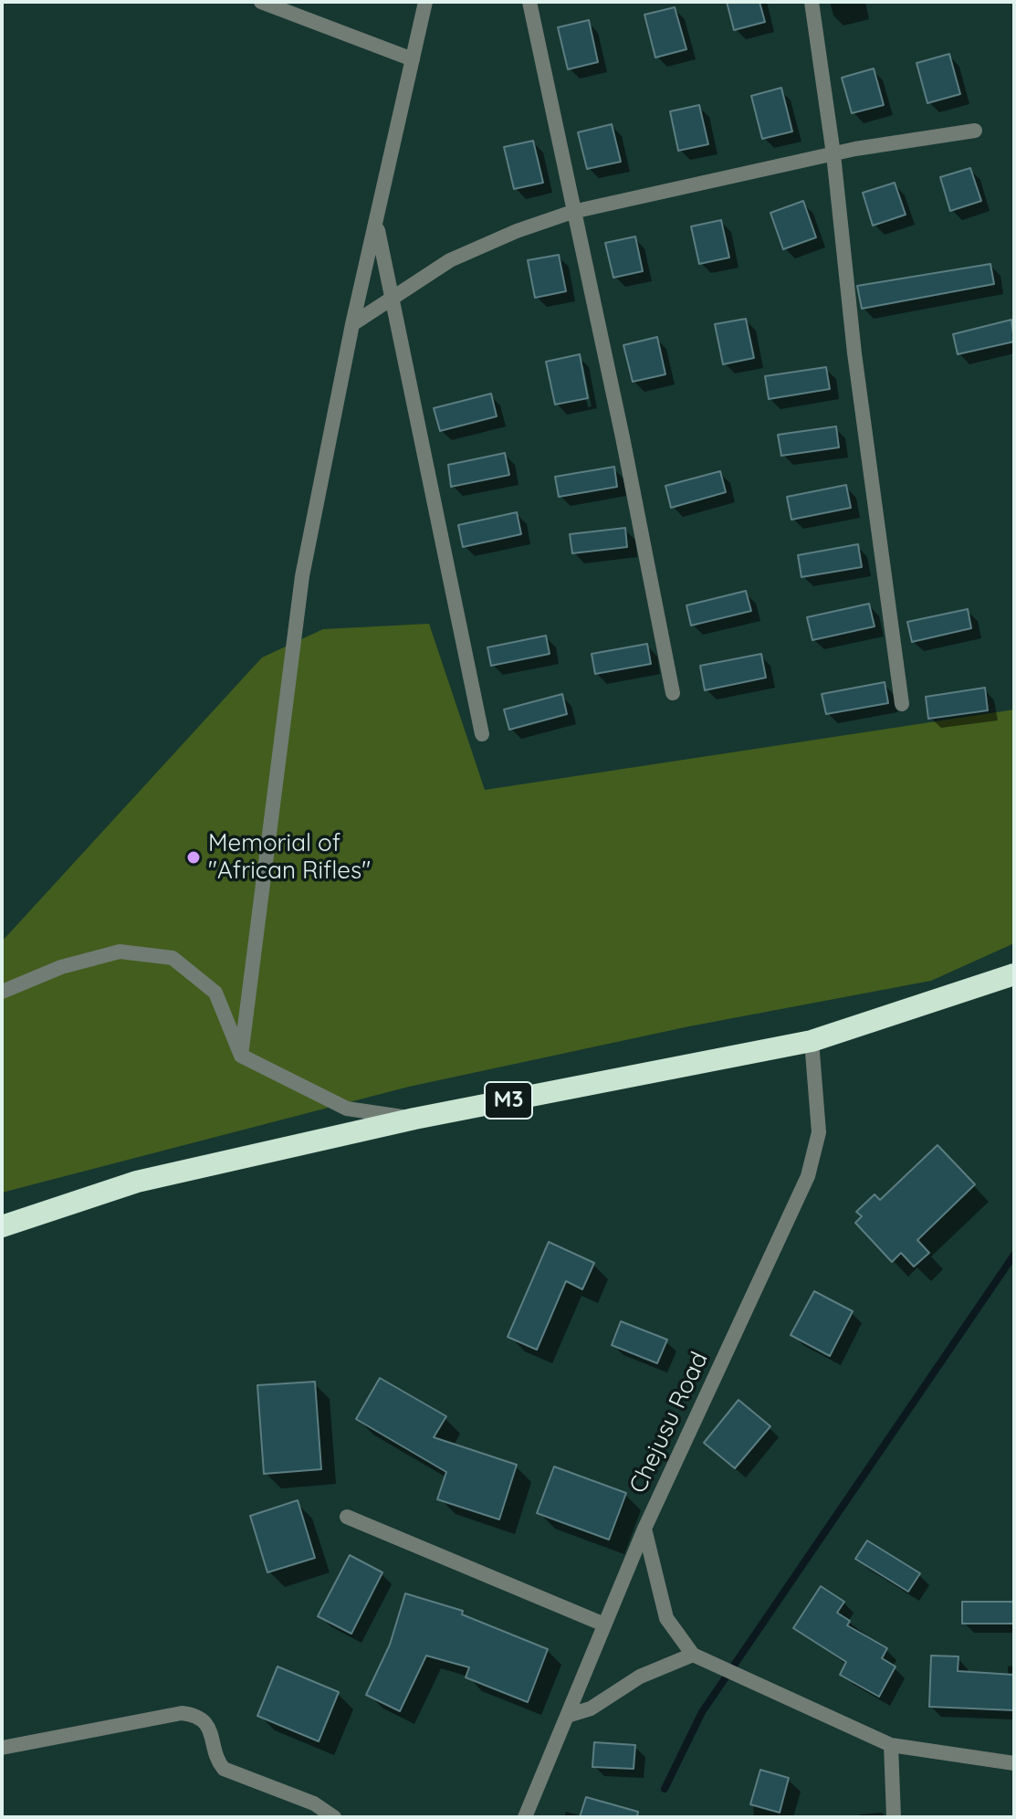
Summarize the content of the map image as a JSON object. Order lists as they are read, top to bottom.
{
  "streets": {
    "highway": ["M3"],
    "street": ["Chejusu Road"]
  },
  "crossings": [
    ["M3", "Chejusu Road"]
  ],
  "places": ["Memorial of \"African Rifles\""]
}
